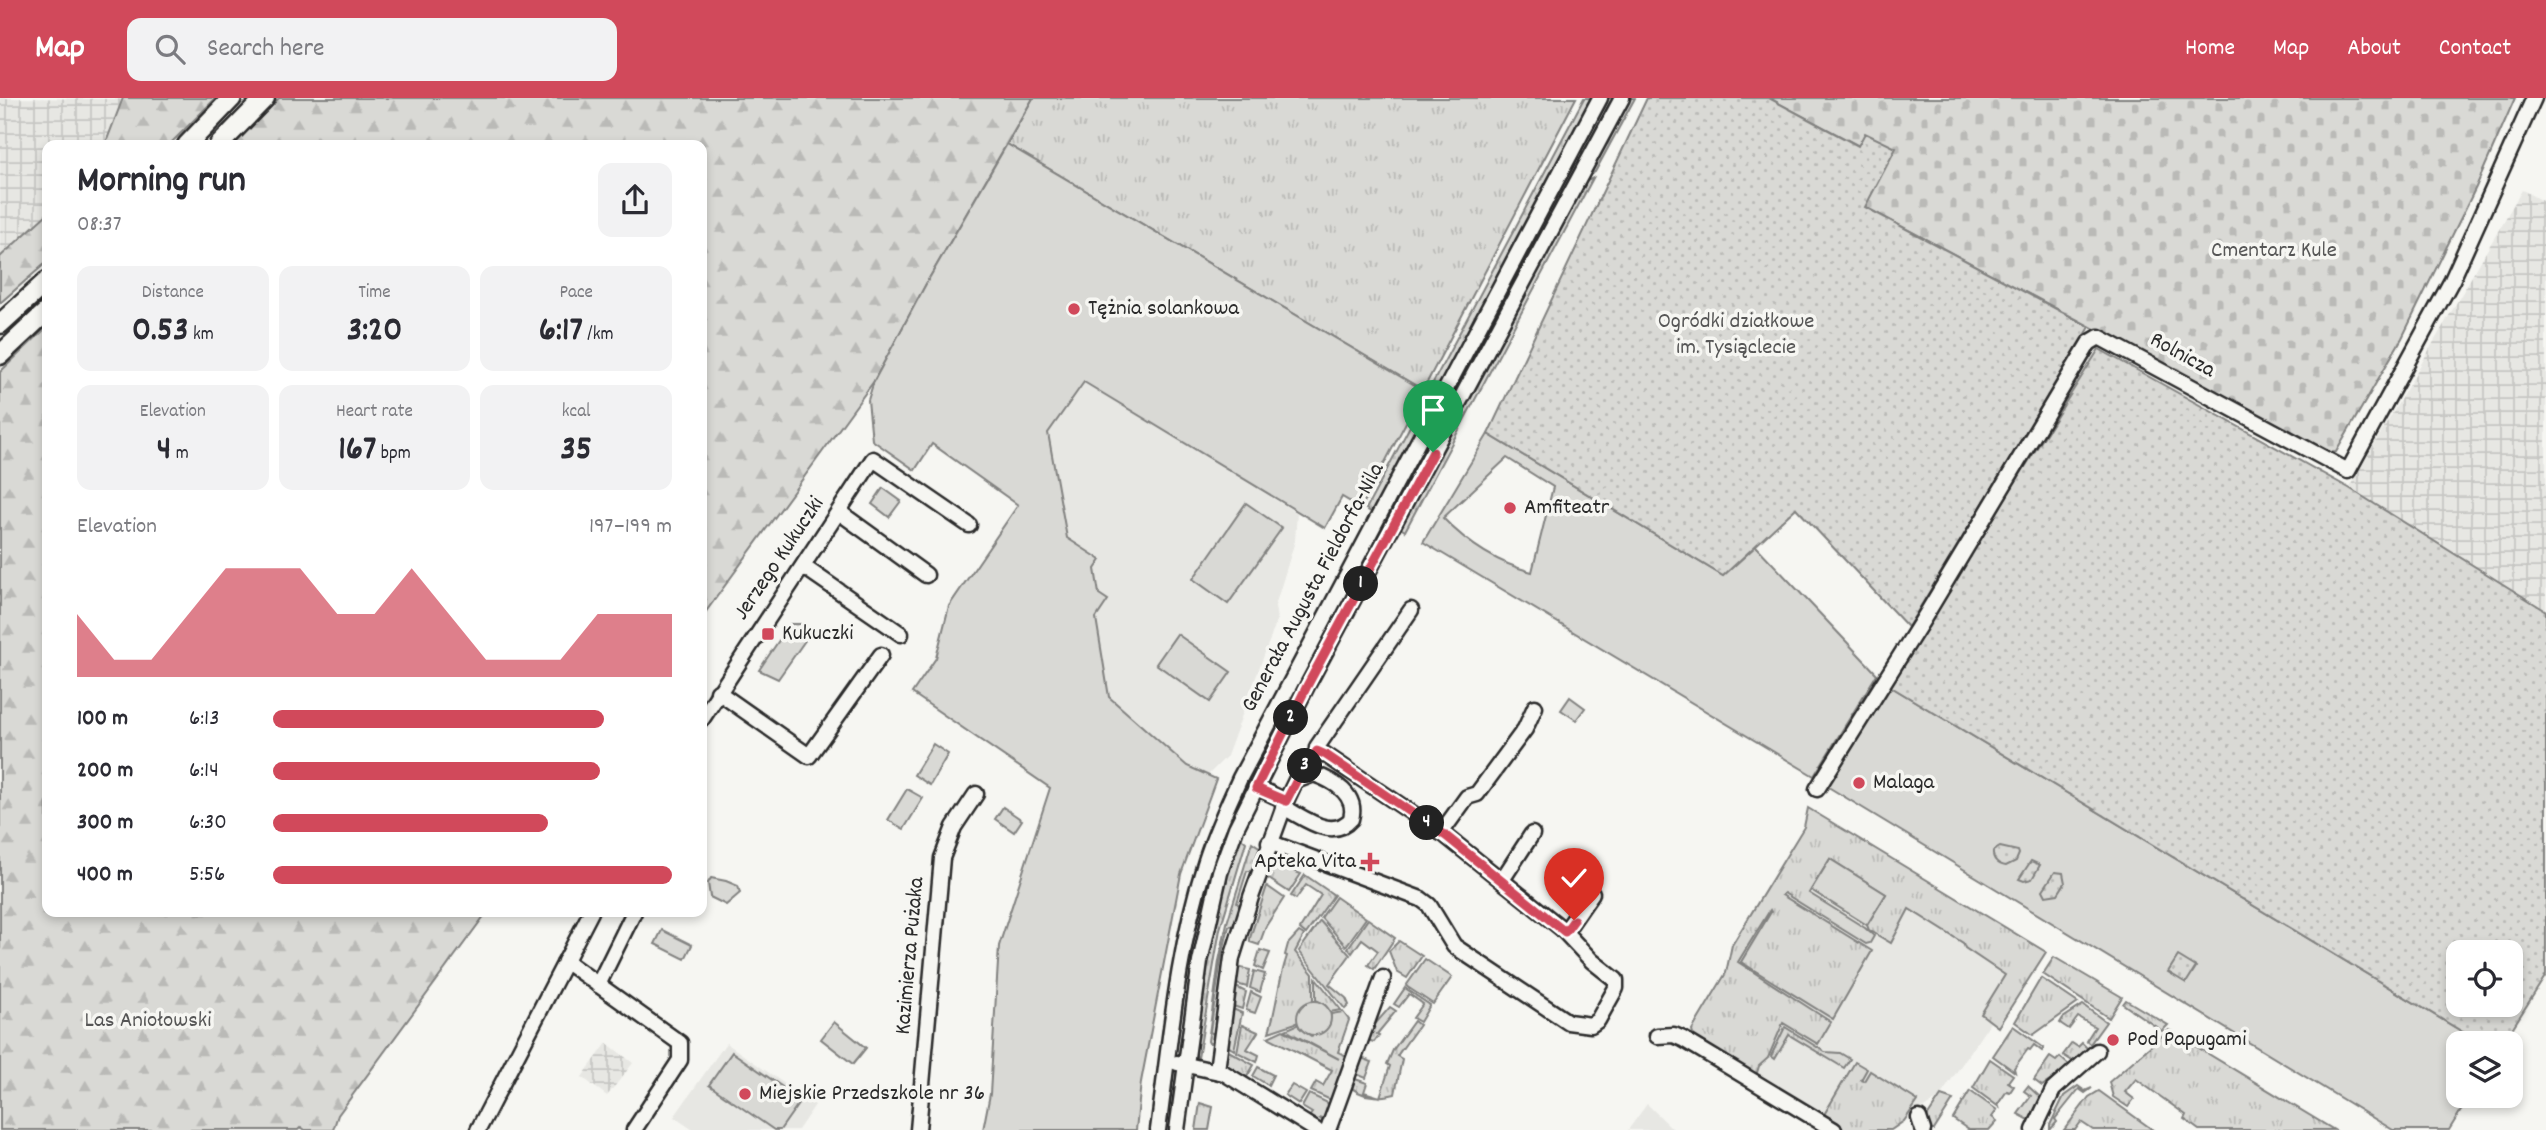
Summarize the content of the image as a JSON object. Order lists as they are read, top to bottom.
{
  "streets": {
    "street": [
      "Rolnicza",
      "Jerzego Kukuczki",
      "Generała Augusta Fieldorfa-Nila",
      "Kazimierza Pużaka"
    ]
  },
  "parks": ["Cmentarz Kule", "Ogródki działkowe im. Tysiąclecie", "Las Aniołowski"],
  "places": {
    "other": [
      "Tężnia solankowa",
      "Amfiteatr",
      "Malaga",
      "Pod Papugami",
      "Miejskie Przedszkole nr 36"
    ],
    "transit": ["Kukuczki"],
    "health": ["Apteka Vita"]
  },
  "page": {
    "header": "Map",
    "search": "Search here",
    "nav": [
      "Home",
      "Map",
      "About",
      "Contact"
    ],
    "heading": ["Morning run", "08:37"],
    "stats": [
      ["Distance", "0.53 km"],
      ["Time", "3:20"],
      ["Pace", "6:17 /km"],
      ["Elevation", "4 m"],
      ["Heart rate", "167 bpm"],
      ["kcal", "35"]
    ],
    "chart": ["Elevation", "197–199 m"],
    "pins": [
      "1",
      "2",
      "3",
      "4"
    ],
    "list": [
      {
        "name": "100 m",
        "note": "6:13"
      },
      {
        "name": "200 m",
        "note": "6:14"
      },
      {
        "name": "300 m",
        "note": "6:30"
      },
      {
        "name": "400 m",
        "note": "5:56"
      }
    ]
  }
}
